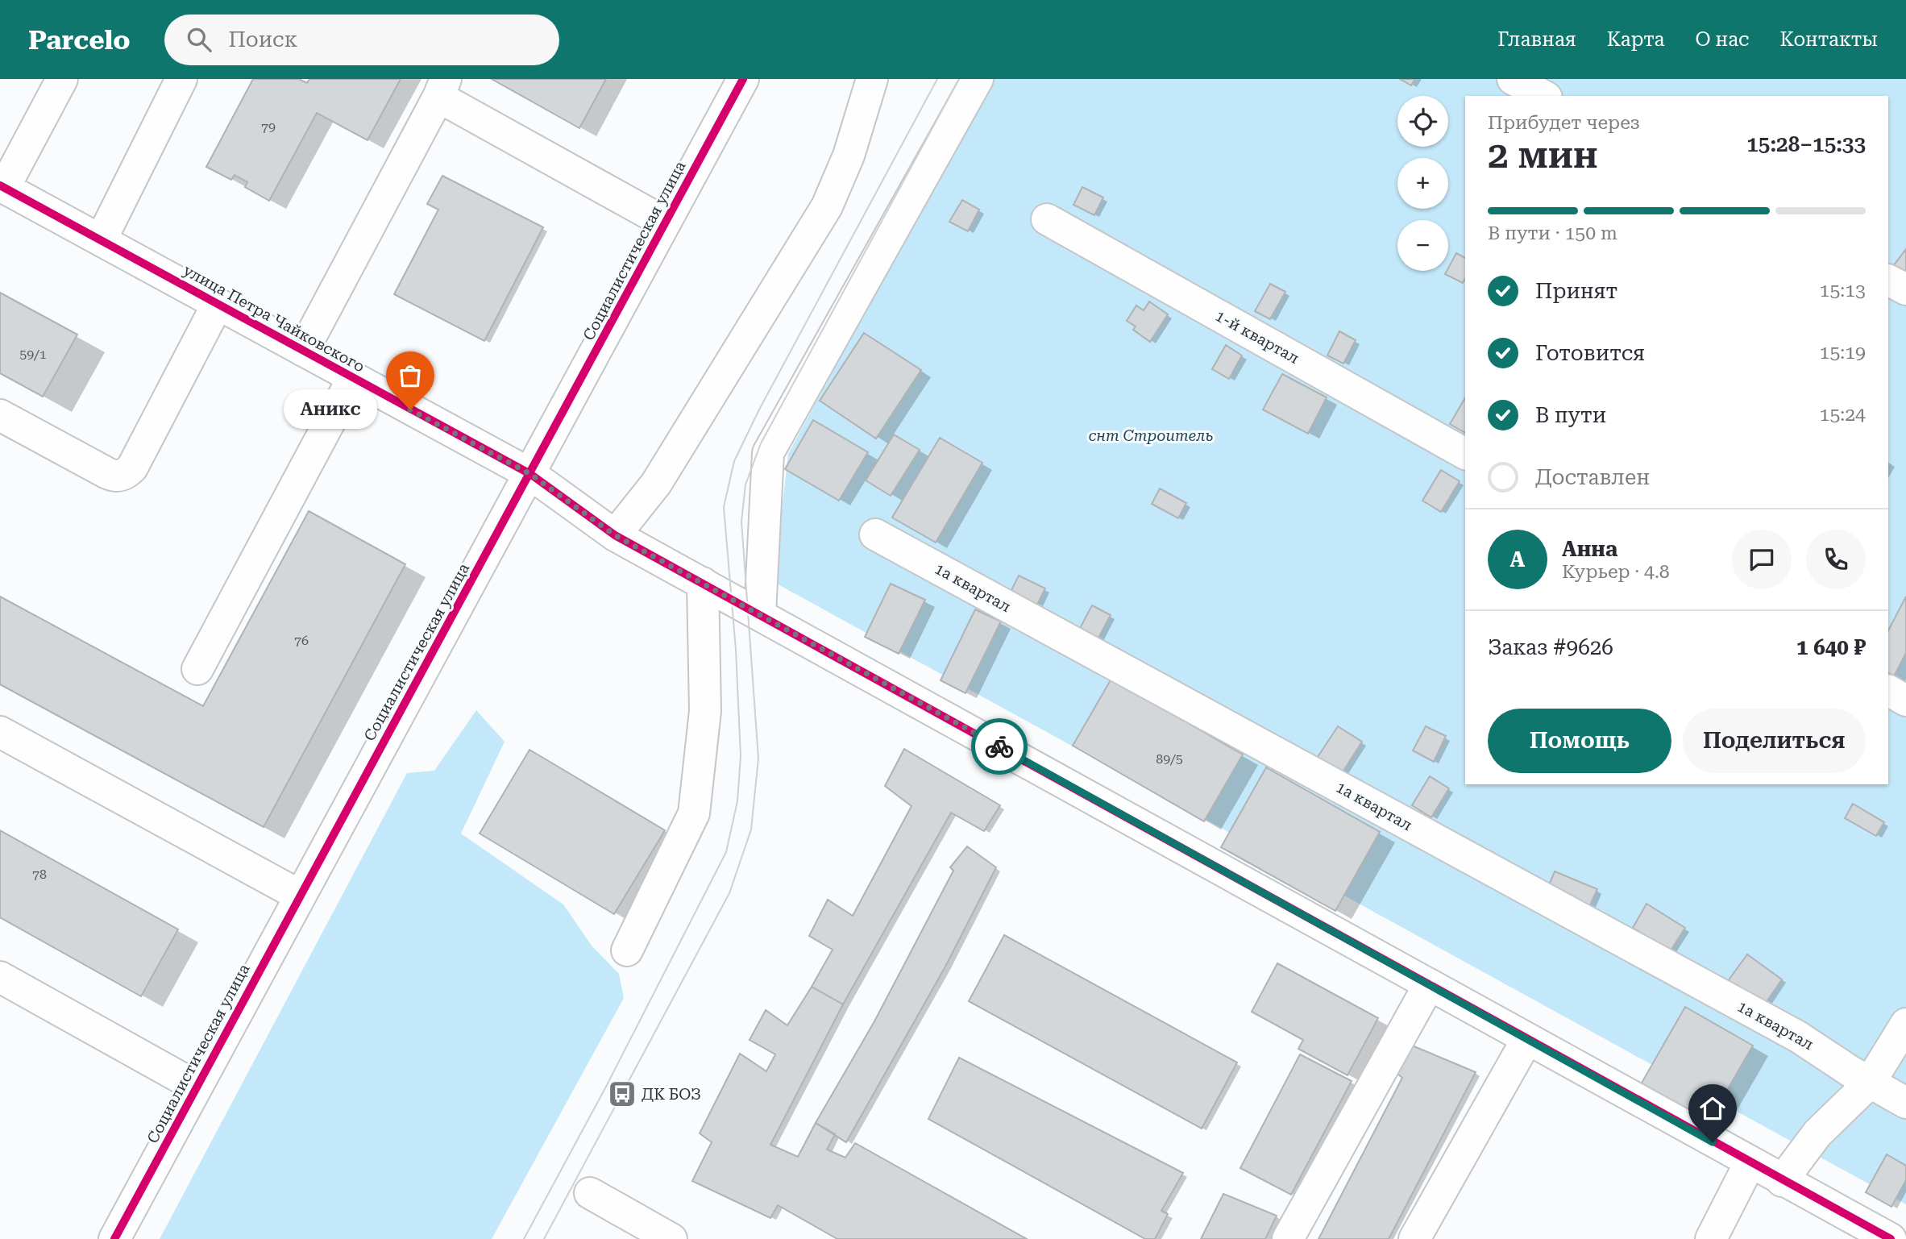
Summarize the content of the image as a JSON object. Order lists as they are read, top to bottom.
{
  "streets": {
    "street": [
      "Социалистическая улица",
      "улица Петра Чайковского",
      "1-й квартал",
      "1а квартал"
    ]
  },
  "crossings": [
    ["Социалистическая улица", "улица Петра Чайковского"]
  ],
  "parks": ["снт Строитель"],
  "places": {
    "other": ["Аникс"],
    "bus stop": ["ДК БОЗ"]
  },
  "house_numbers": [
    "79",
    "59/1",
    "76",
    "89/5",
    "78"
  ],
  "page": {
    "header": "Parcelo",
    "search": "Поиск",
    "nav": [
      "Главная",
      "Карта",
      "О нас",
      "Контакты"
    ],
    "map_buttons": ["+", "−"],
    "heading": ["2 мин", "Прибудет через", "15:28–15:33"],
    "panel": [
      "Анна",
      "Курьер · 4.8",
      "Заказ #9626",
      "1 640 ₽"
    ],
    "bar": "В пути · 150 m",
    "list": [
      ["Принят", "15:13"],
      ["Готовится", "15:19"],
      ["В пути", "15:24"],
      "Доставлен"
    ],
    "bubble": "Аникс",
    "round": "А",
    "buttons": ["Помощь", "Поделиться"]
  }
}
